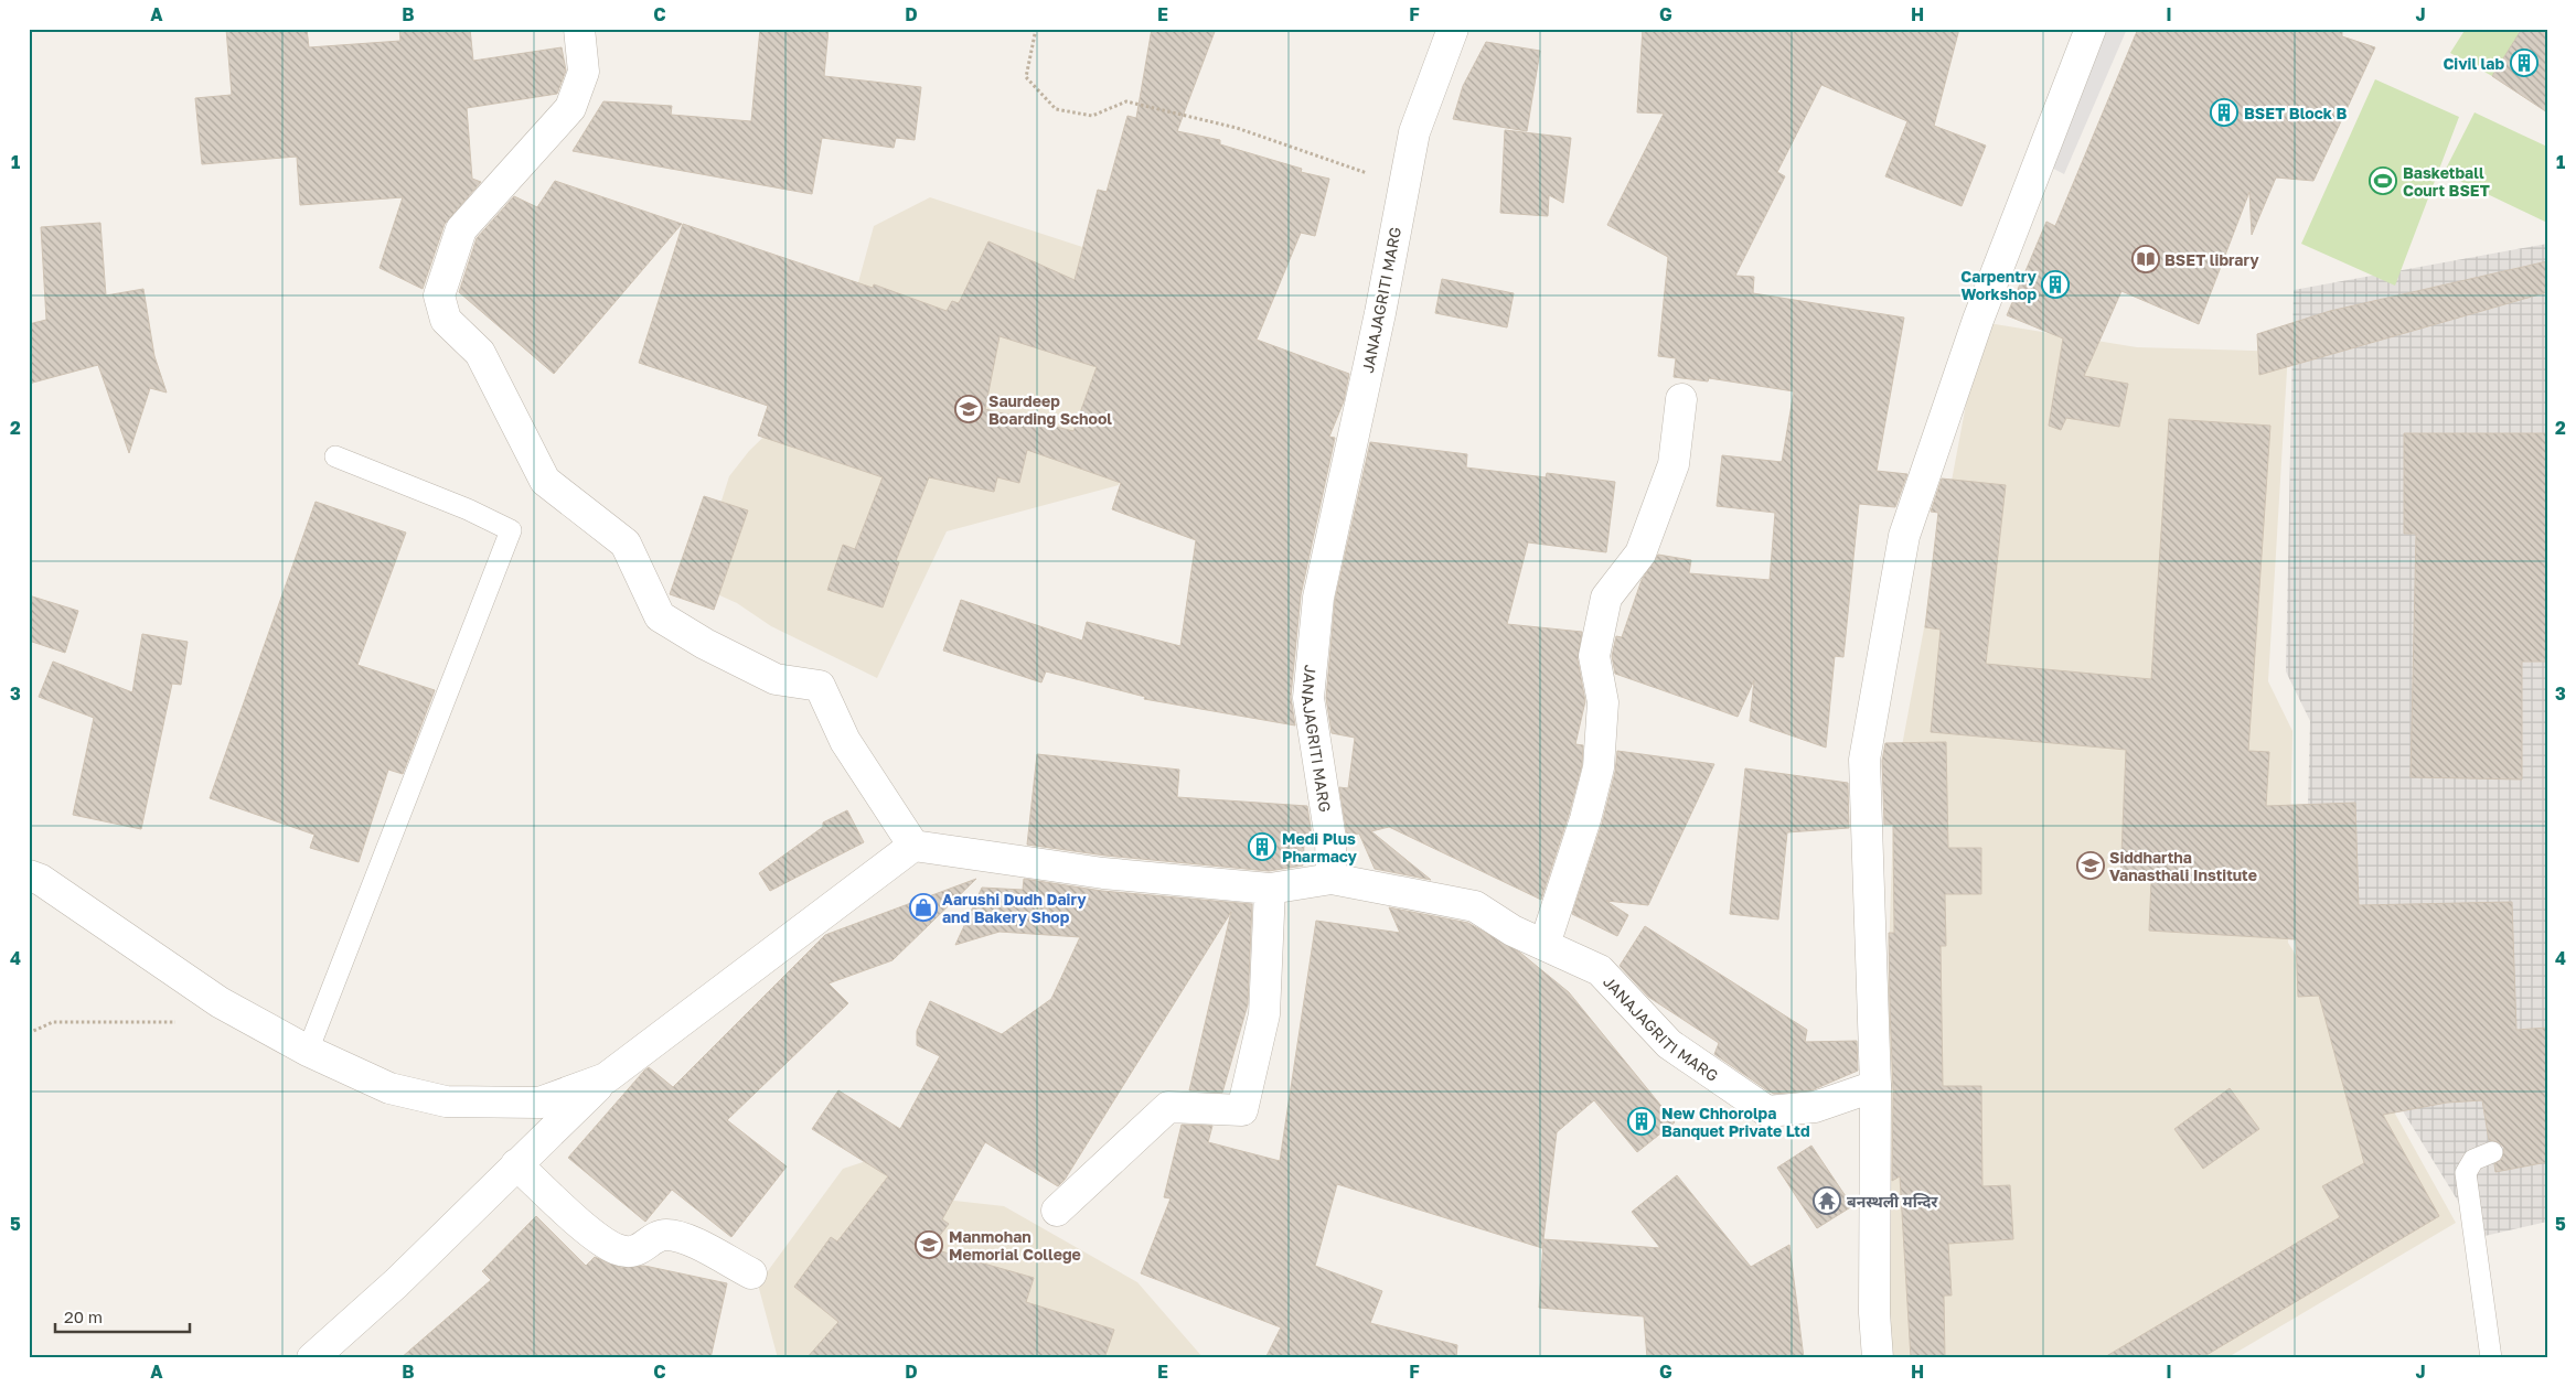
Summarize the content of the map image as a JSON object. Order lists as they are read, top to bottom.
{
  "streets": {
    "street": ["JANAJAGRITI MARG"]
  },
  "places": {
    "building": [
      "Civil lab",
      "BSET Block B",
      "Carpentry Workshop",
      "Medi Plus Pharmacy",
      "New Chhorolpa Banquet Private Ltd"
    ],
    "sports": ["Basketball Court BSET"],
    "library": ["BSET library"],
    "school or university": ["Saurdeep Boarding School", "Siddhartha Vanasthali Institute", "Manmohan Memorial College"],
    "shop": ["Aarushi Dudh Dairy and Bakery Shop"],
    "temple": ["बनस्थली मन्दिर"]
  },
  "scale_bar": "20 m",
  "grid": {
    "columns": [
      "A",
      "B",
      "C",
      "D",
      "E",
      "F",
      "G",
      "H",
      "I",
      "J"
    ],
    "rows": [
      "1",
      "2",
      "3",
      "4",
      "5"
    ]
  }
}
